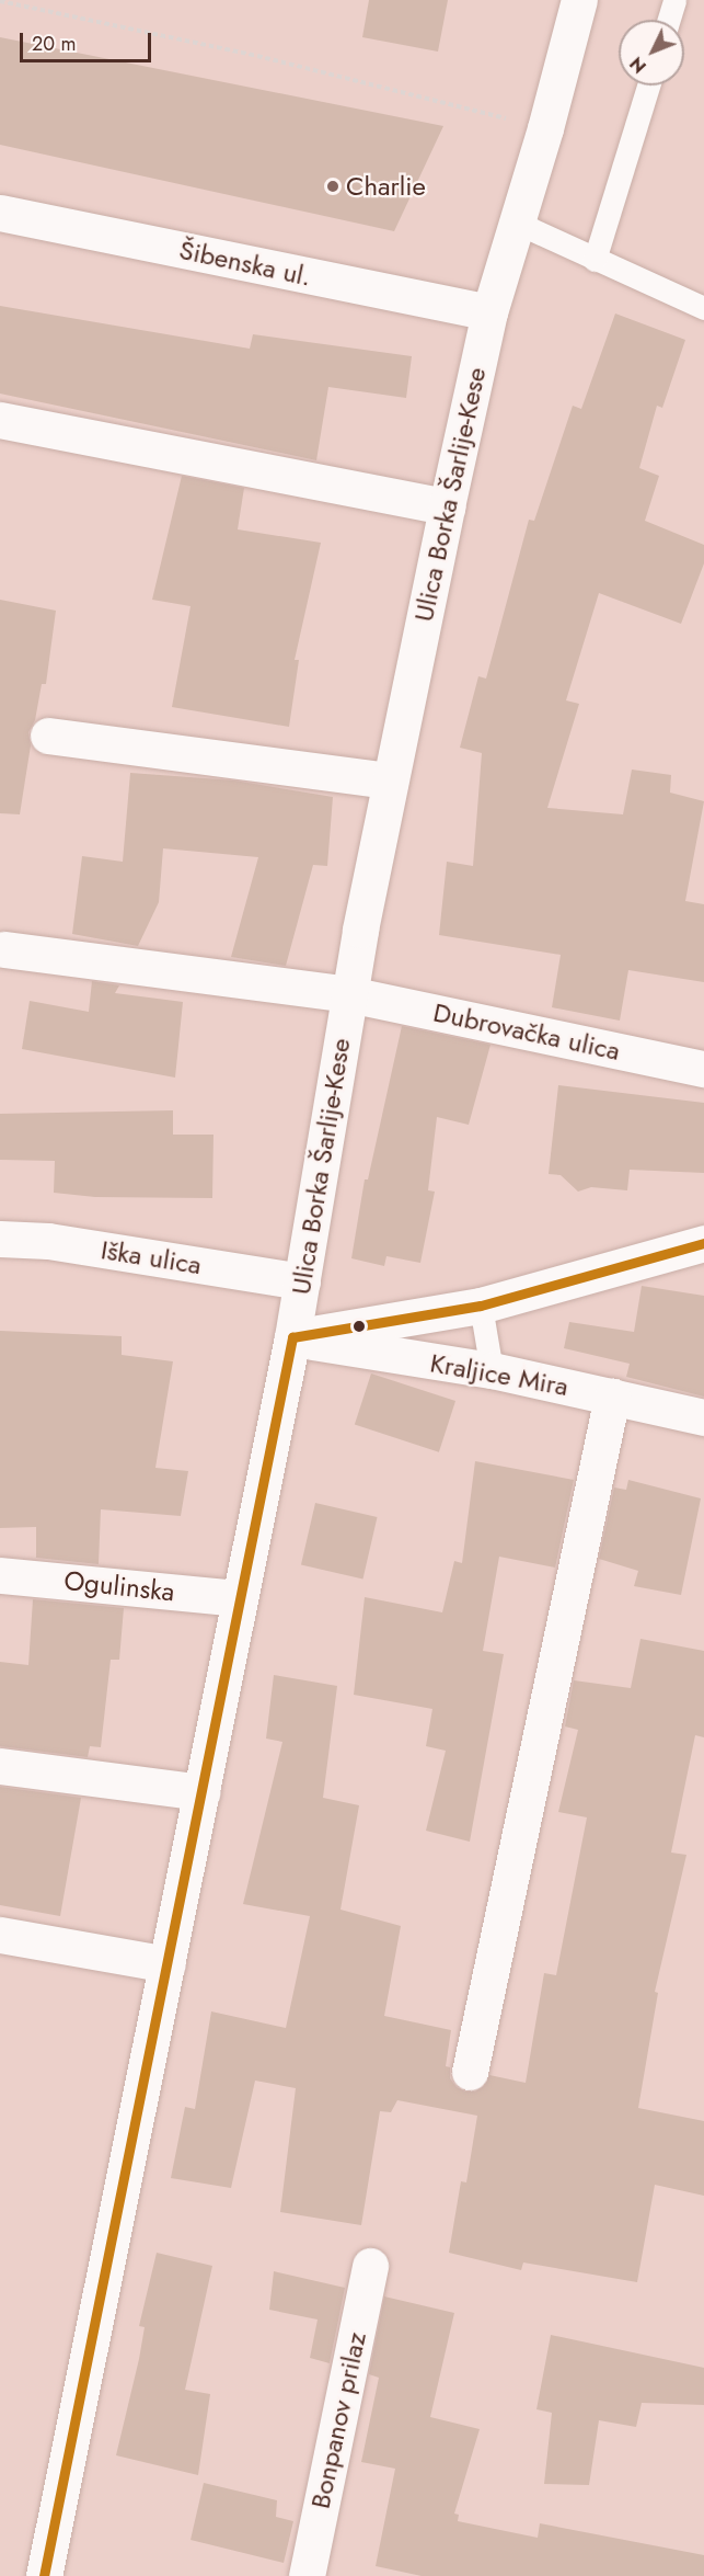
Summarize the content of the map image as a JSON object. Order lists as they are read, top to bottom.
{
  "streets": {
    "street": [
      "Šibenska ul.",
      "Ulica Borka Šarlije-Kese",
      "Dubrovačka ulica",
      "Iška ulica",
      "Kraljice Mira",
      "Ogulinska",
      "Bonpanov prilaz"
    ]
  },
  "crossings": [
    ["Šibenska ul.", "Ulica Borka Šarlije-Kese"],
    ["Ulica Borka Šarlije-Kese", "Dubrovačka ulica"],
    ["Ulica Borka Šarlije-Kese", "Iška ulica"],
    ["Ulica Borka Šarlije-Kese", "Kraljice Mira"],
    ["Ulica Borka Šarlije-Kese", "Ogulinska"]
  ],
  "places": ["Charlie"],
  "scale_bar": "20 m",
  "north": "bottom left"
}
